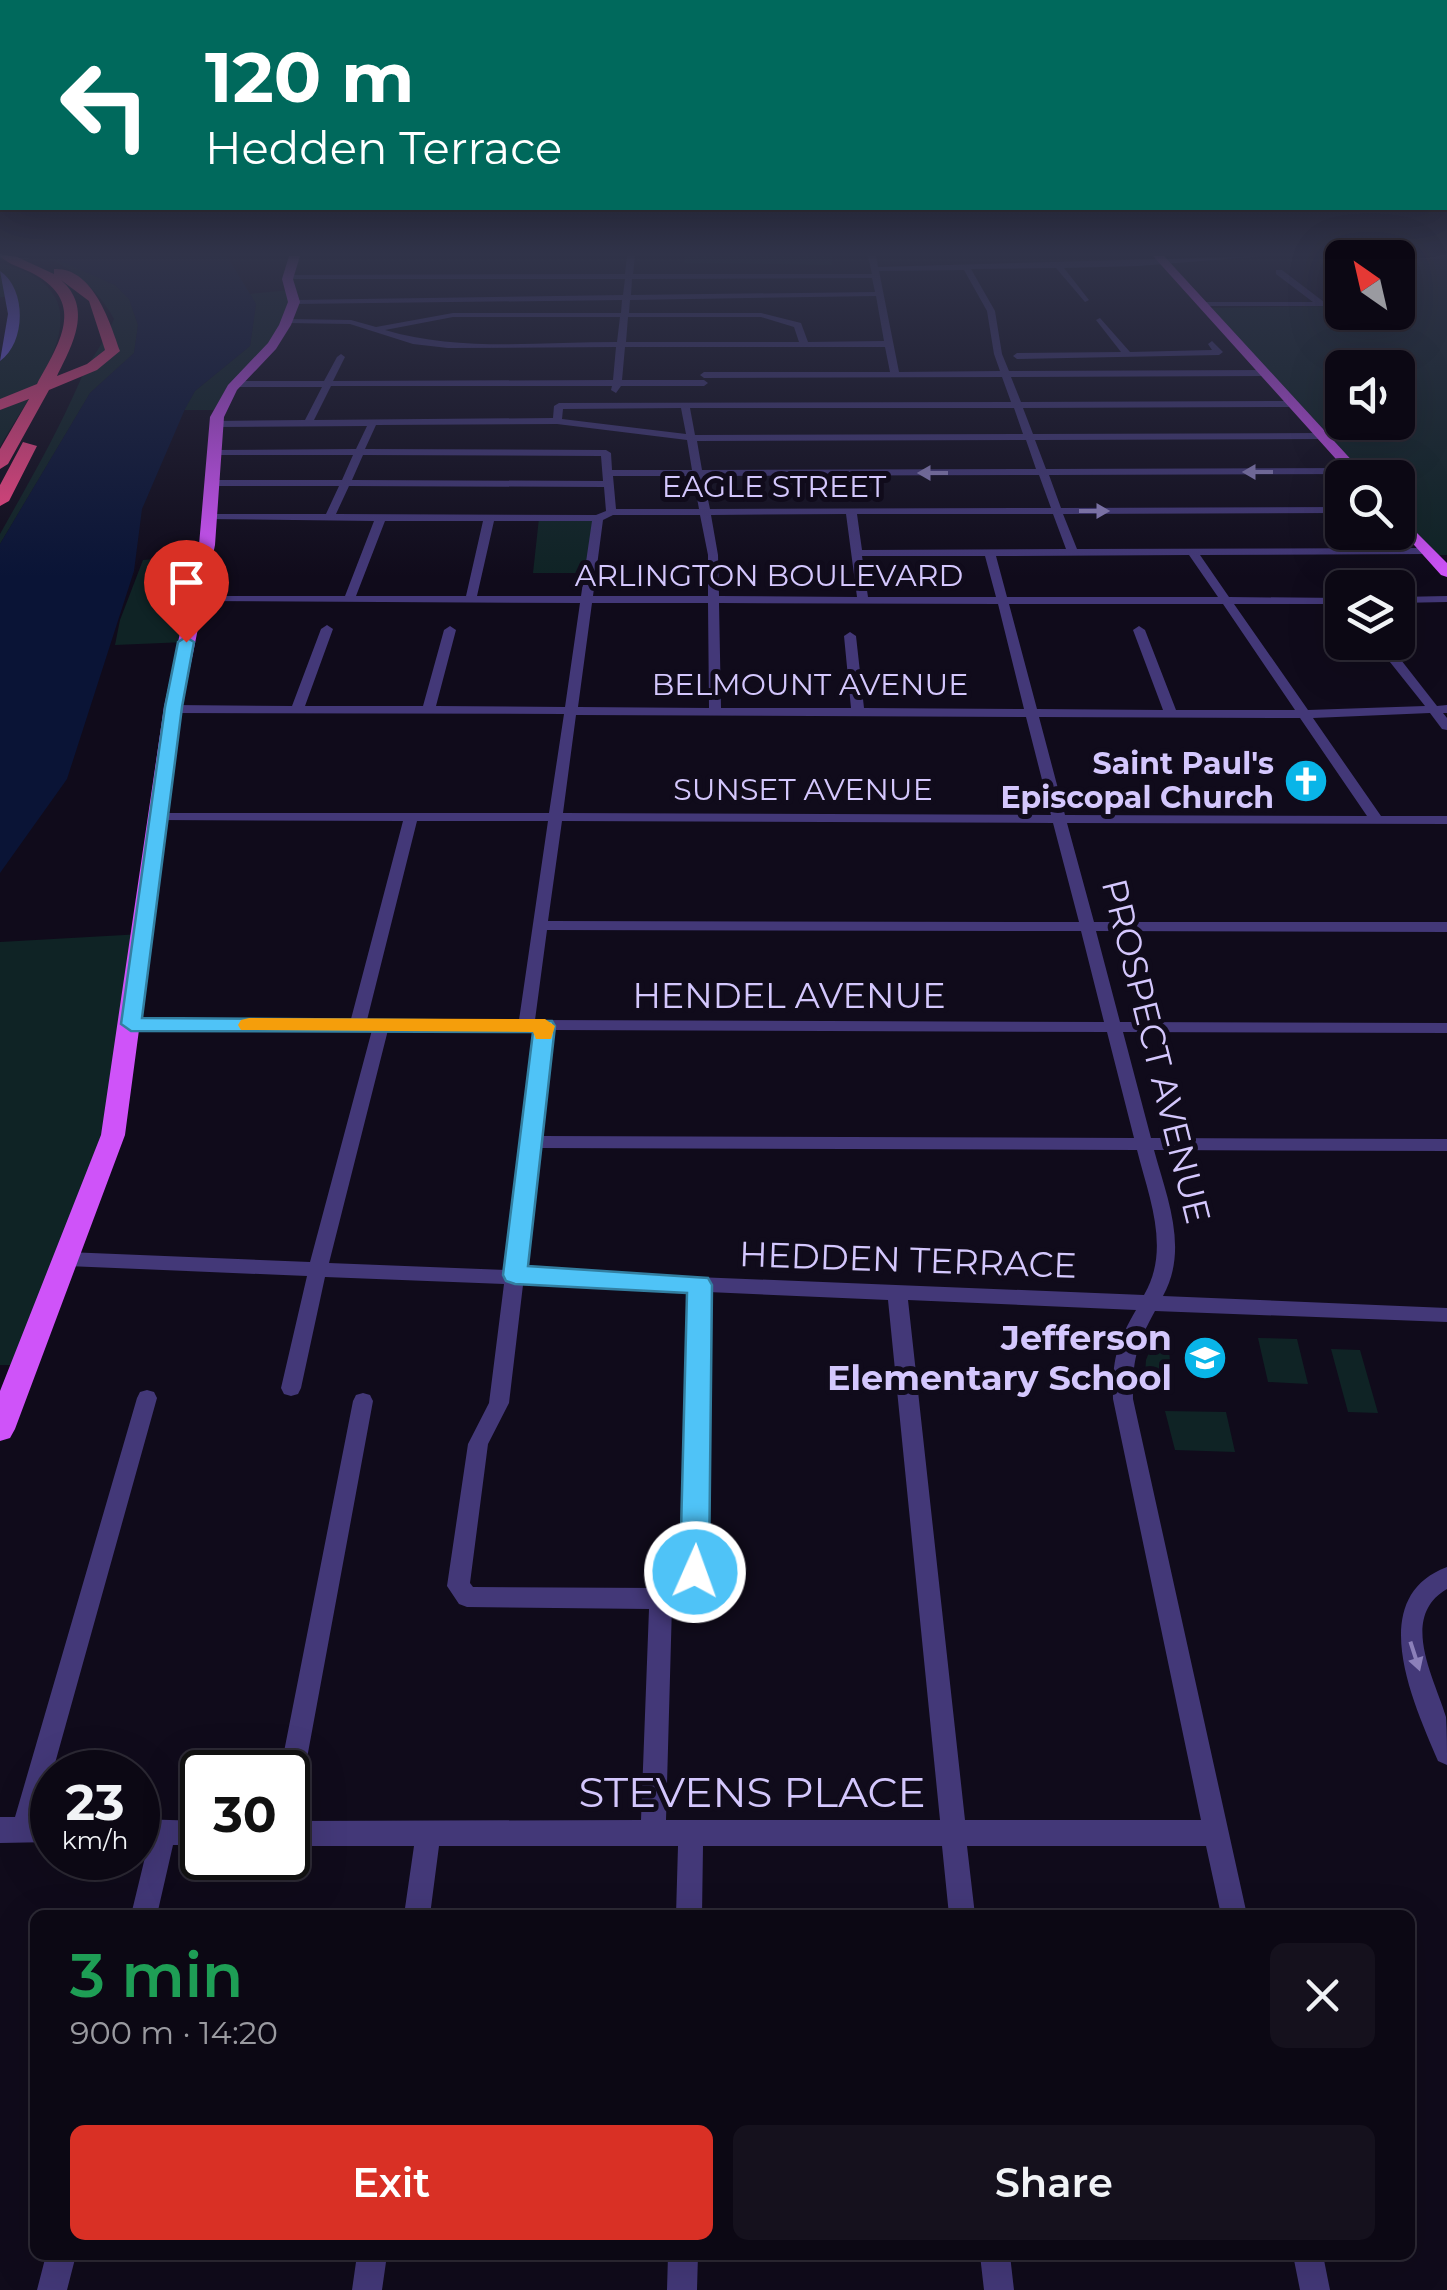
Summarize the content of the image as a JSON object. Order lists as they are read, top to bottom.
{
  "streets": {
    "street": [
      "EAGLE STREET",
      "ARLINGTON BOULEVARD",
      "BELMOUNT AVENUE",
      "SUNSET AVENUE",
      "HENDEL AVENUE",
      "PROSPECT AVENUE",
      "HEDDEN TERRACE",
      "STEVENS PLACE"
    ]
  },
  "crossings": [
    ["ARLINGTON BOULEVARD", "PROSPECT AVENUE"],
    ["BELMOUNT AVENUE", "PROSPECT AVENUE"],
    ["SUNSET AVENUE", "PROSPECT AVENUE"],
    ["HENDEL AVENUE", "PROSPECT AVENUE"],
    ["PROSPECT AVENUE", "HEDDEN TERRACE"],
    ["PROSPECT AVENUE", "STEVENS PLACE"]
  ],
  "places": {
    "church": ["Saint Paul's Episcopal Church"],
    "school or university": ["Jefferson Elementary School"]
  },
  "north": "top left",
  "page": {
    "turn": ["120 m", "Hedden Terrace"],
    "speed": "23 km/h",
    "limit": "30",
    "heading": ["3 min", "900 m · 14:20"],
    "buttons": ["Exit", "Share"]
  }
}
